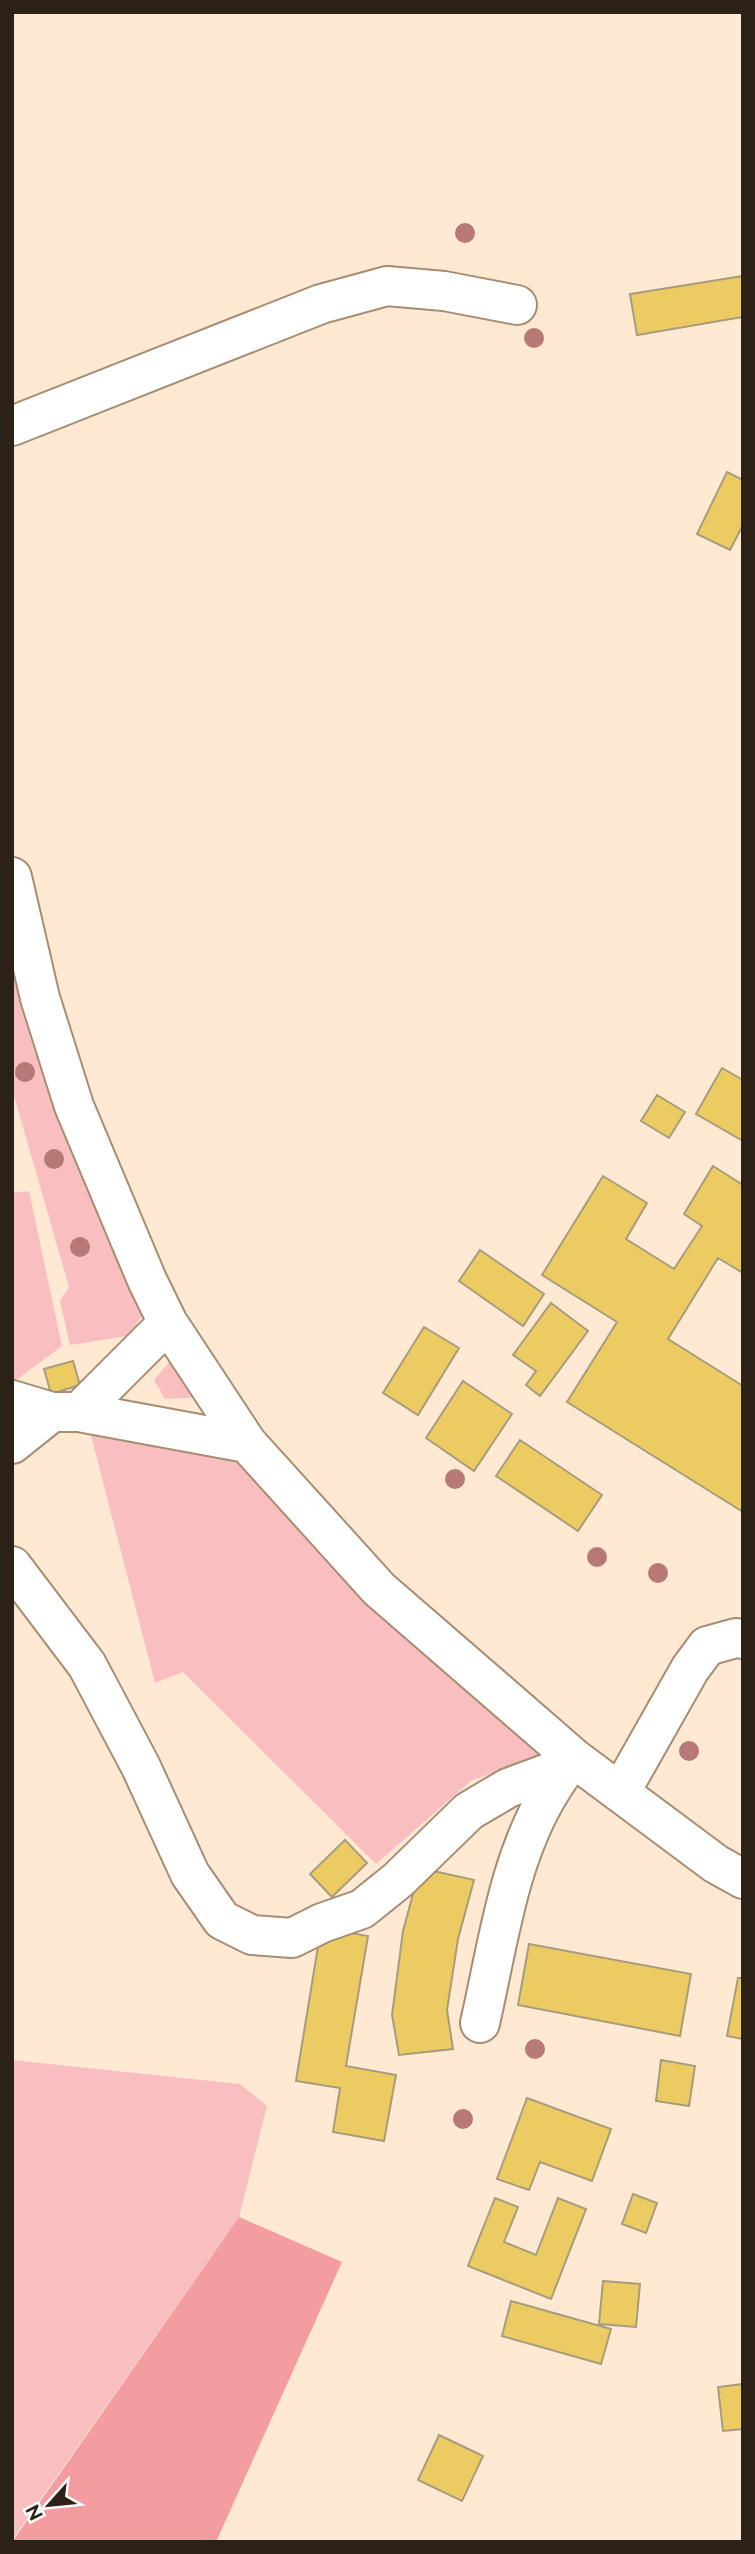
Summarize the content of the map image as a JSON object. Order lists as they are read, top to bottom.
{
  "north": "bottom left"
}
